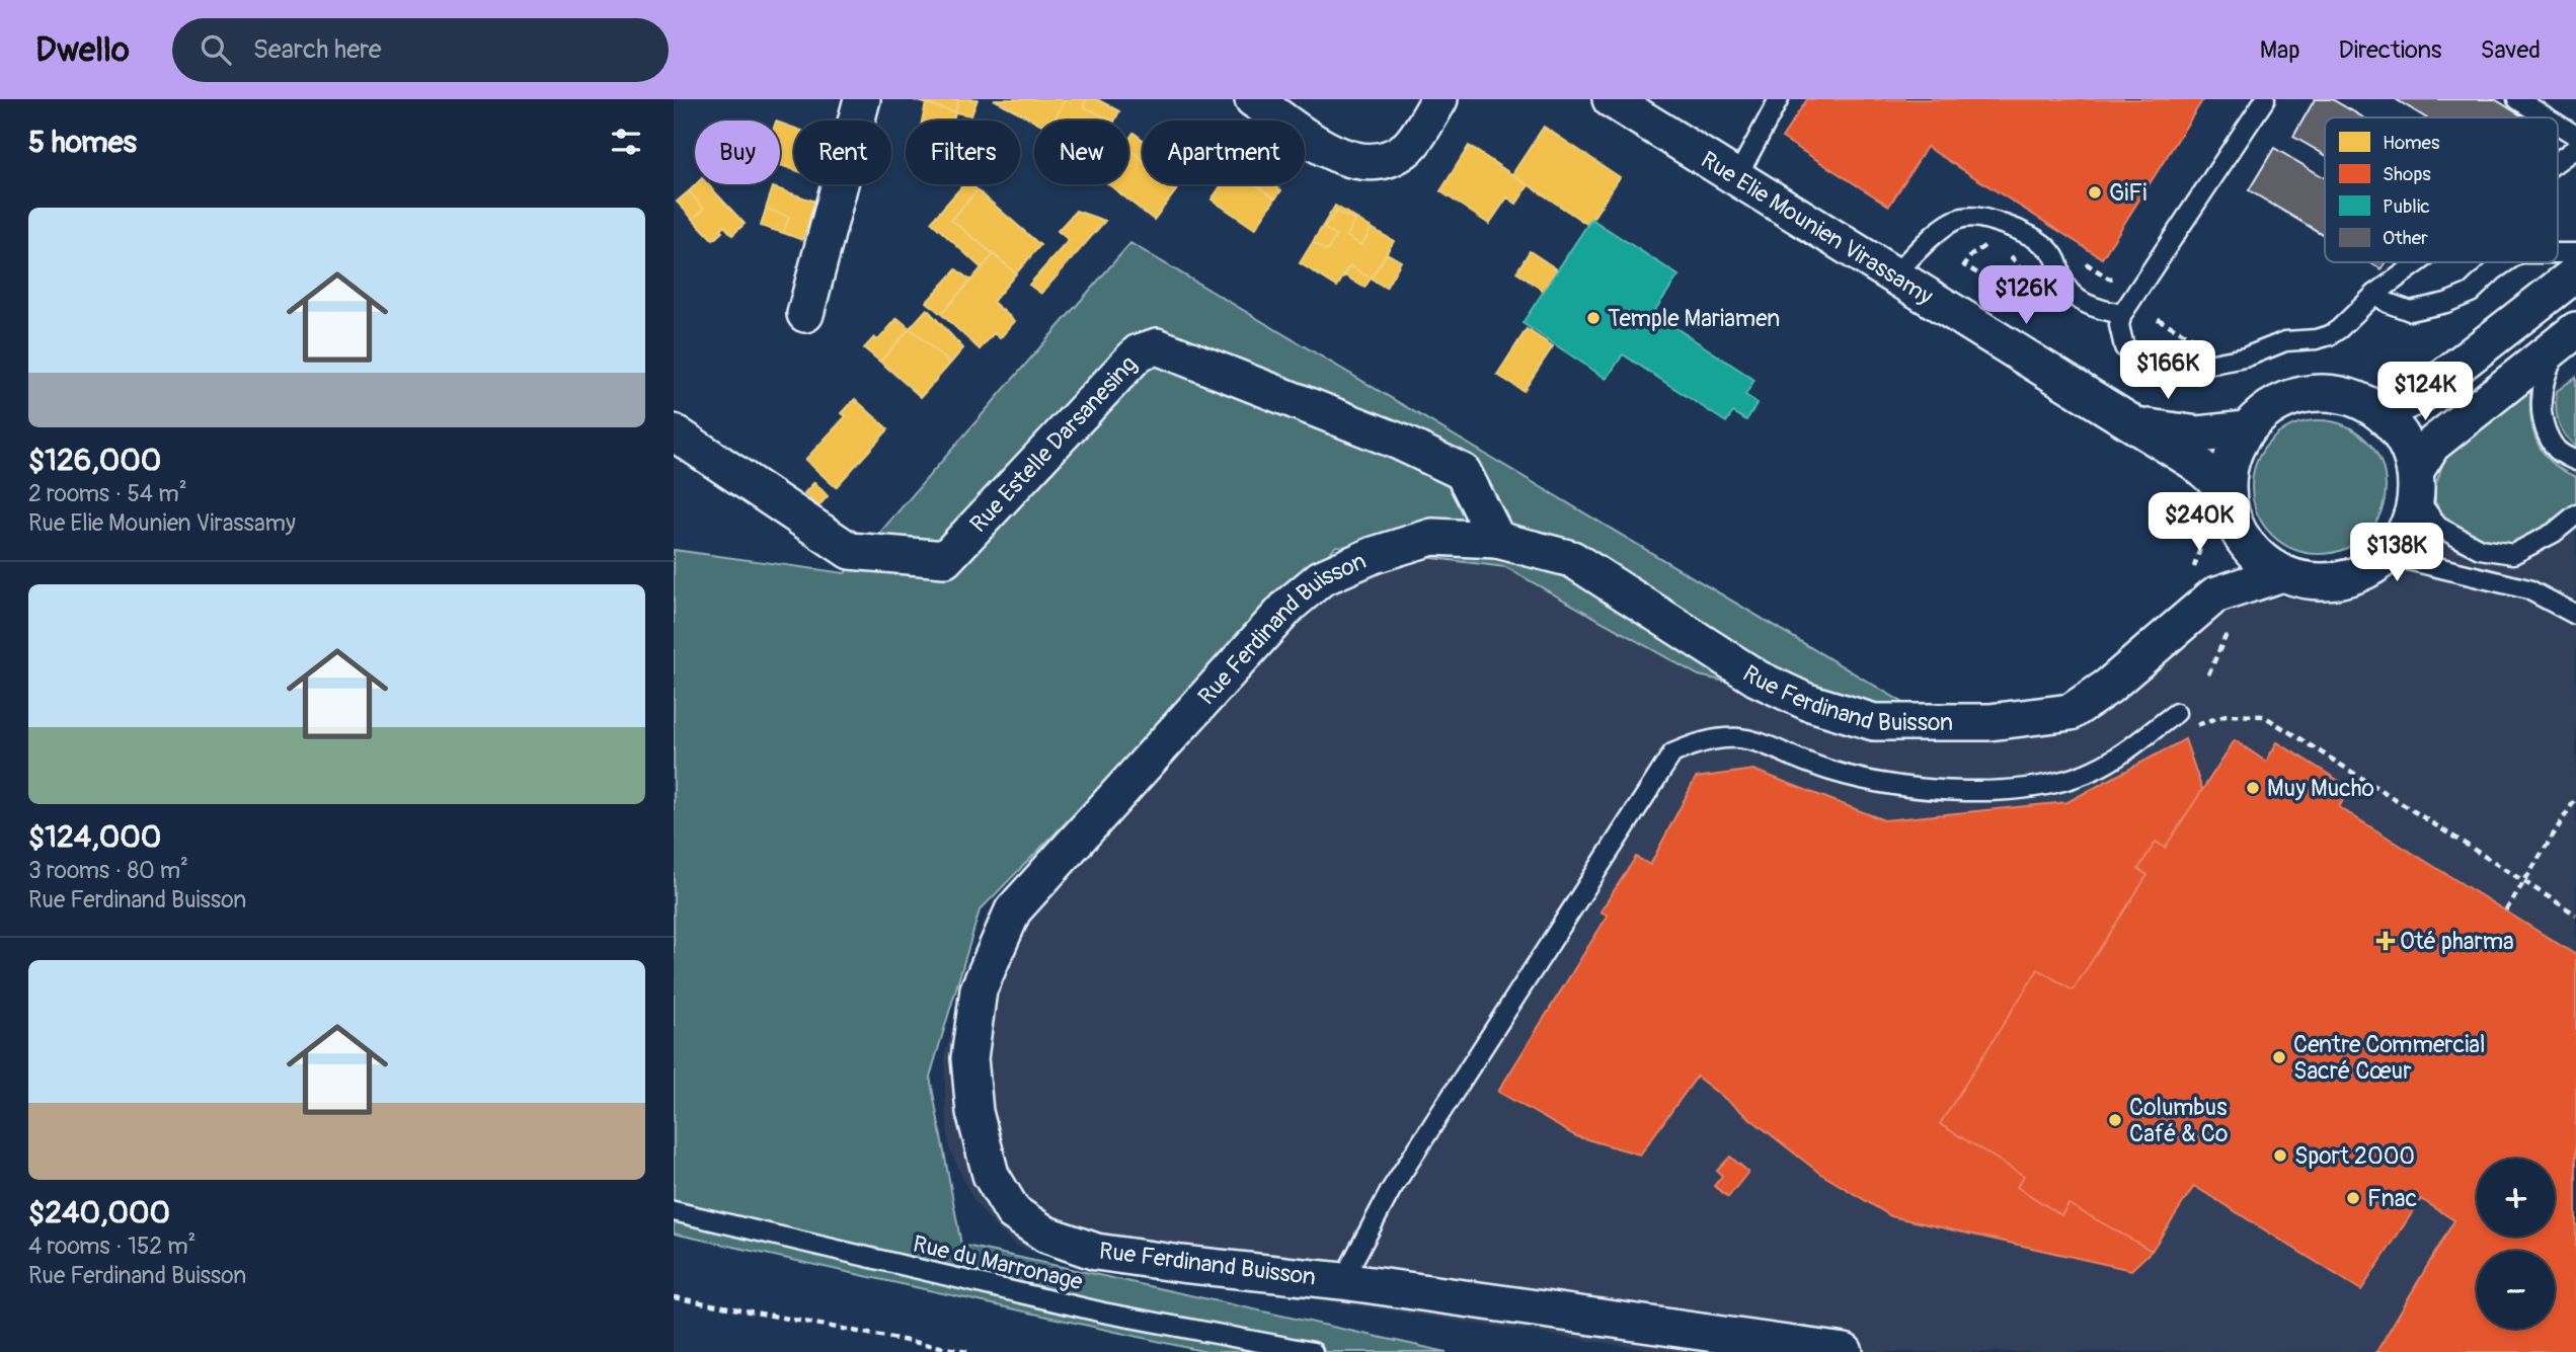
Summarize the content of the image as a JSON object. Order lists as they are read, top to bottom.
{
  "streets": {
    "street": ["Rue Elie Mounien Virassamy", "Rue Estelle Darsanesing", "Rue Ferdinand Buisson"],
    "lane": ["Rue du Marronage"]
  },
  "crossings": [
    ["Rue Elie Mounien Virassamy", "Rue Ferdinand Buisson"],
    ["Rue Estelle Darsanesing", "Rue Ferdinand Buisson"]
  ],
  "places": {
    "other": [
      "GiFi",
      "Temple Mariamen",
      "Muy Mucho",
      "Centre Commercial Sacré Cœur",
      "Columbus Café & Co",
      "Sport 2000",
      "Fnac"
    ],
    "health": ["Oté pharma"]
  },
  "legend": [
    "Homes",
    "Shops",
    "Public",
    "Other"
  ],
  "page": {
    "header": "Dwello",
    "search": "Search here",
    "nav": ["Map", "Directions", "Saved"],
    "heading": "5 homes",
    "chip": [
      "Buy",
      "Rent",
      "Filters",
      "New",
      "Apartment"
    ],
    "list": [
      {
        "name": "$126,000",
        "note": "2 rooms · 54 m² · Rue Elie Mounien Virassamy"
      },
      {
        "name": "$124,000",
        "note": "3 rooms · 80 m² · Rue Ferdinand Buisson"
      },
      {
        "name": "$240,000",
        "note": "4 rooms · 152 m² · Rue Ferdinand Buisson"
      }
    ],
    "price": [
      "$126K",
      "$166K",
      "$124K",
      "$240K",
      "$138K"
    ],
    "map_buttons": ["+", "−"]
  }
}
